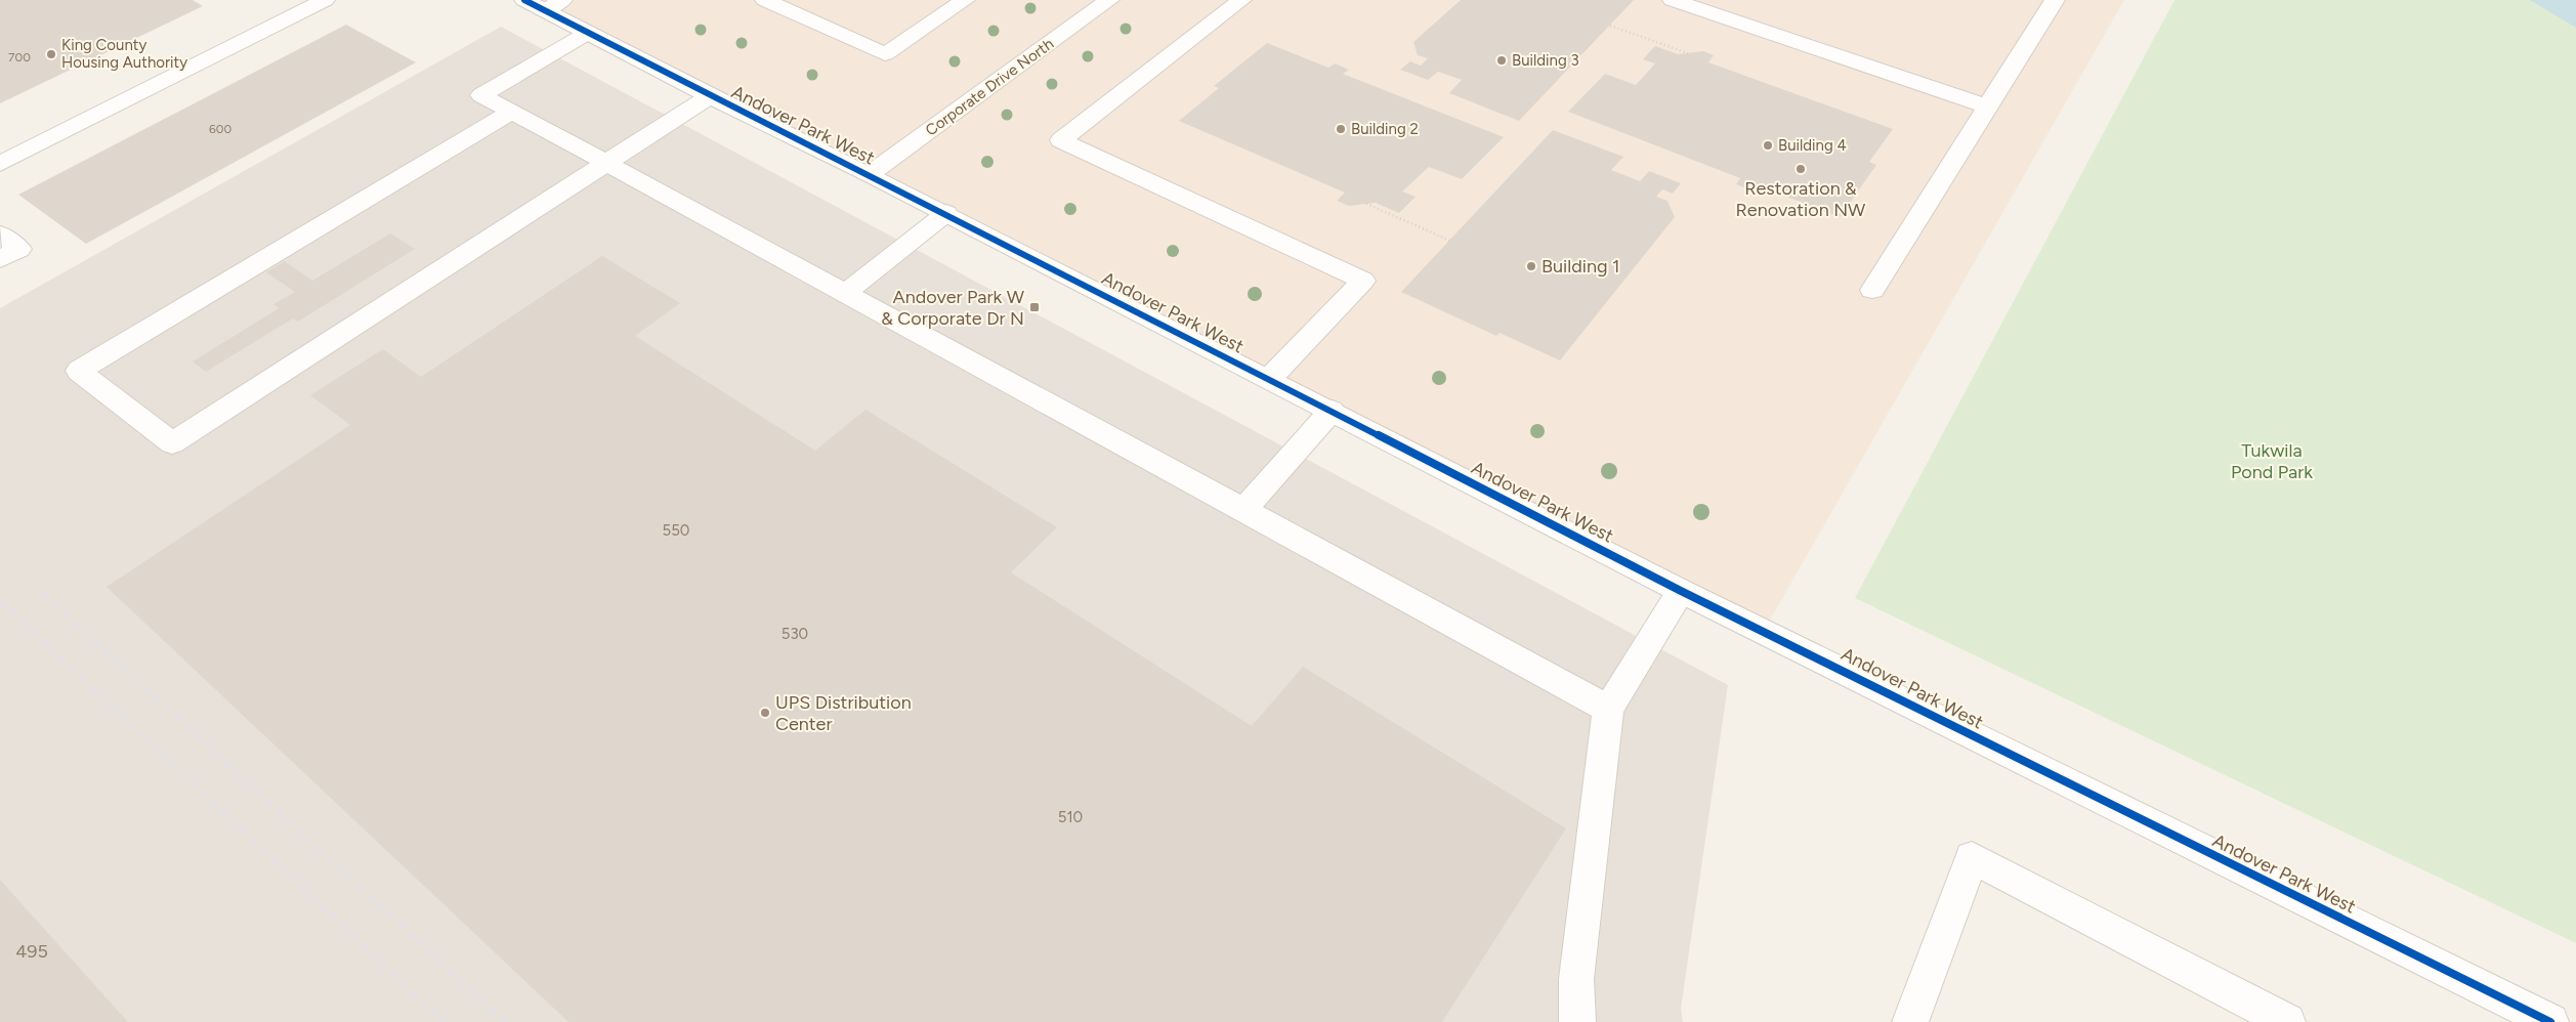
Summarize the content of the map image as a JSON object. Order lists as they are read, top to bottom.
{
  "streets": {
    "street": ["Corporate Drive North", "Andover Park West"]
  },
  "crossings": [
    ["Corporate Drive North", "Andover Park West"]
  ],
  "parks": ["Tukwila Pond Park"],
  "places": {
    "other": [
      "King County Housing Authority",
      "Building 3",
      "Building 2",
      "Building 4",
      "Restoration & Renovation NW",
      "Building 1",
      "UPS Distribution Center"
    ],
    "transit": ["Andover Park W & Corporate Dr N"]
  },
  "house_numbers": [
    "700",
    "600",
    "550",
    "530",
    "510",
    "495"
  ]
}
